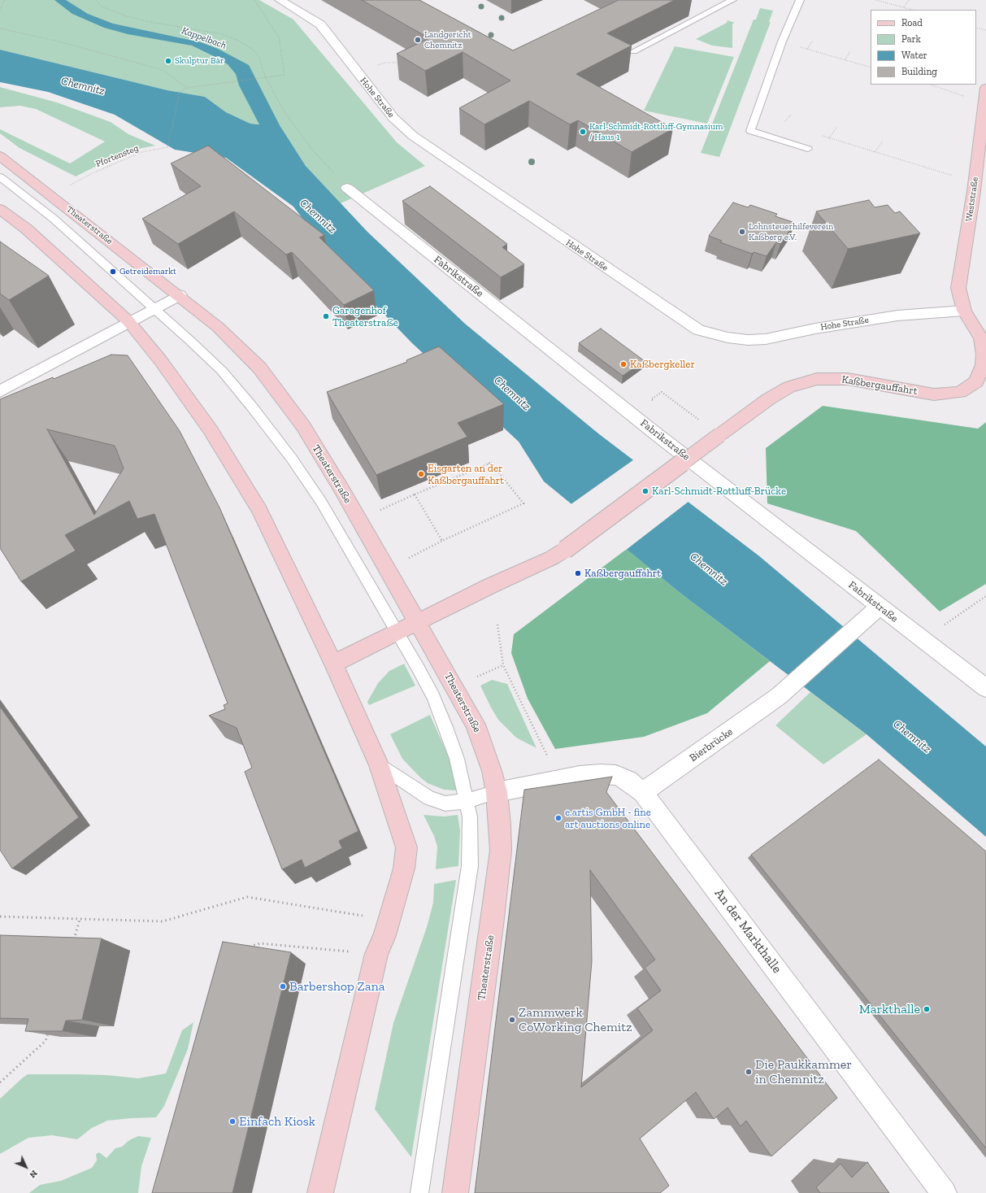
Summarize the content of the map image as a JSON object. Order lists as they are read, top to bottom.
{
  "streets": {
    "main road": ["Weststraße", "Theaterstraße", "Kaßbergauffahrt"],
    "street": [
      "Hohe Straße",
      "Fabrikstraße",
      "Bierbrücke",
      "An der Markthalle"
    ],
    "path": ["Pfortensteg"]
  },
  "crossings": [
    ["Hohe Straße", "Weststraße"],
    ["Hohe Straße", "Kaßbergauffahrt"],
    ["Pfortensteg", "Theaterstraße"],
    ["Weststraße", "Kaßbergauffahrt"],
    ["Theaterstraße", "Kaßbergauffahrt"],
    ["Theaterstraße", "An der Markthalle"],
    ["Fabrikstraße", "Bierbrücke"],
    ["Bierbrücke", "An der Markthalle"]
  ],
  "water": ["Kappelbach", "Chemnitz"],
  "places": [
    "Landgericht Chemnitz",
    "Skulptur Bär",
    "Karl-Schmidt-Rottluff-Gymnasium / Haus 1",
    "Lohnsteuerhilfeverein Kaßberg e.V.",
    "Getreidemarkt",
    "Garagenhof Theaterstraße",
    "Kaßbergkeller",
    "Eisgarten an der Kaßbergauffahrt",
    "Karl-Schmidt-Rottluff-Brücke",
    "Kaßbergauffahrt",
    "e.artis GmbH - fine art auctions online",
    "Barbershop Zana",
    "Markthalle",
    "Zammwerk CoWorking Chemitz",
    "Die Paukkammer in Chemnitz",
    "Einfach Kiosk"
  ],
  "legend": [
    "Road",
    "Park",
    "Water",
    "Building"
  ],
  "north": "bottom right"
}
